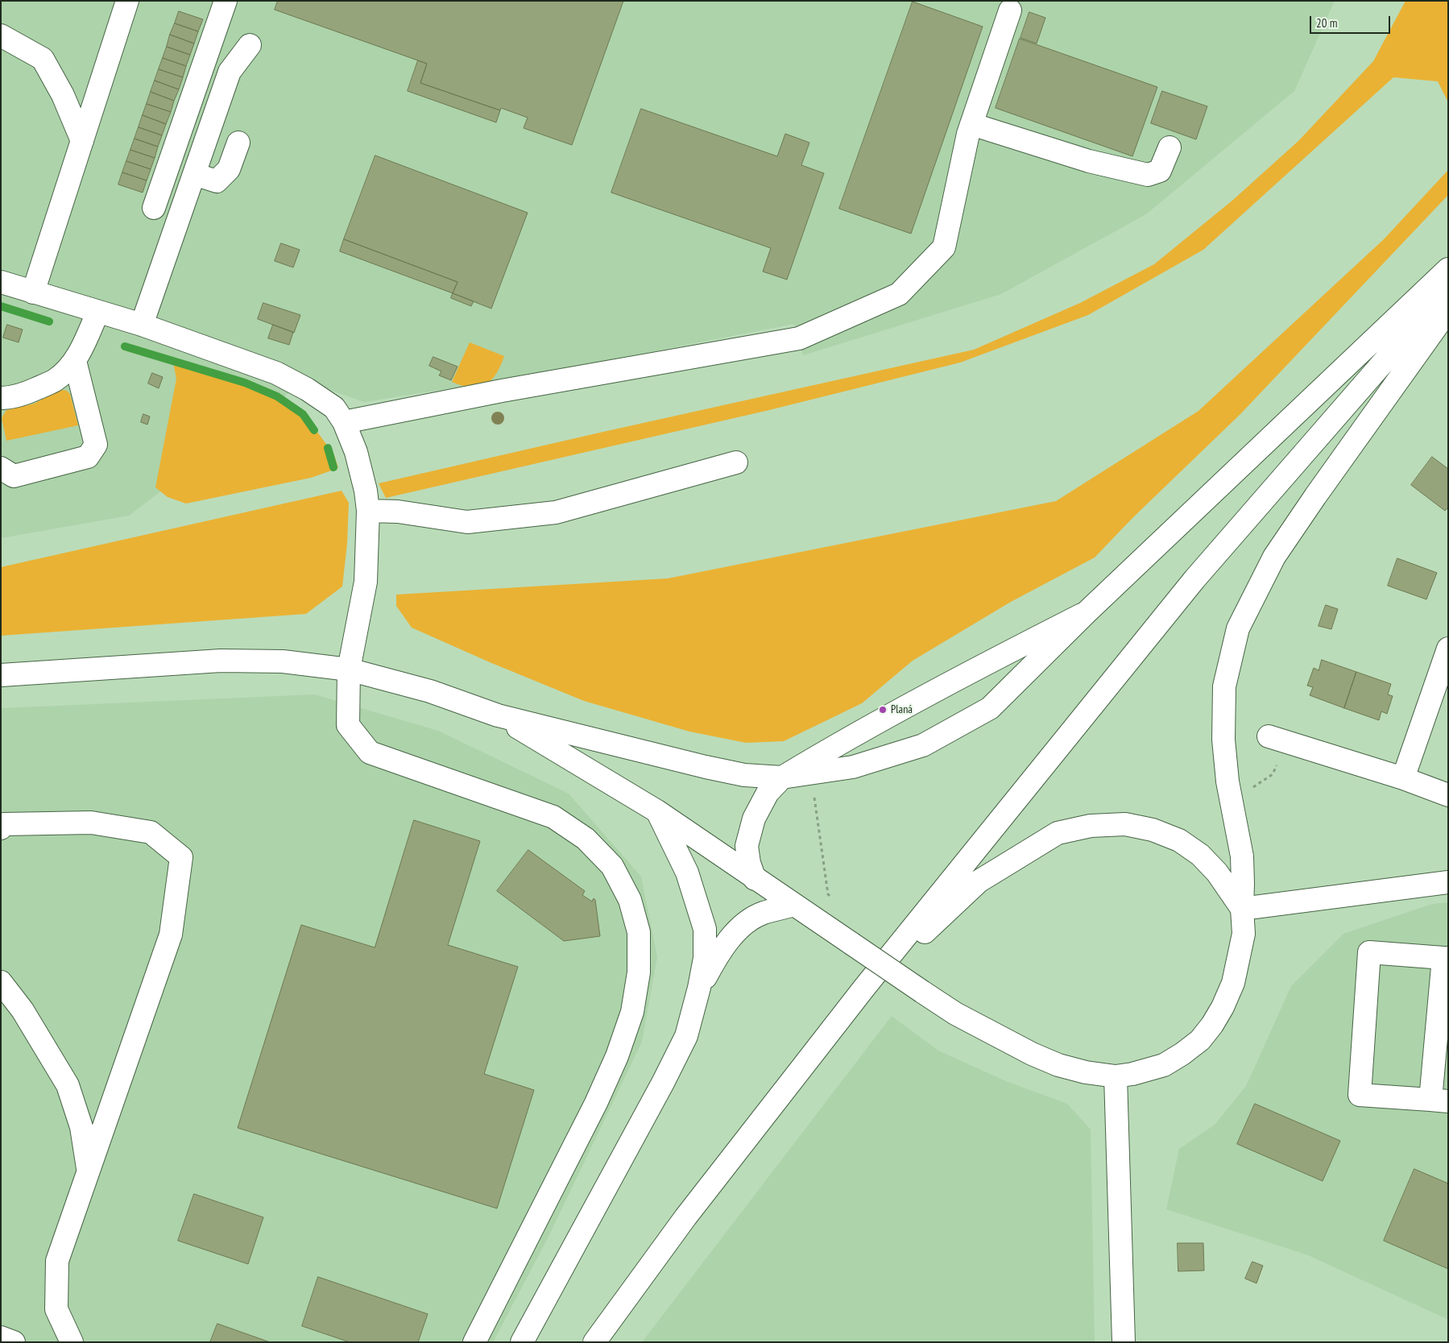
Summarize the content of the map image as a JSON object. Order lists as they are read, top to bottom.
{
  "places": ["Planá"],
  "scale_bar": "20 m"
}
